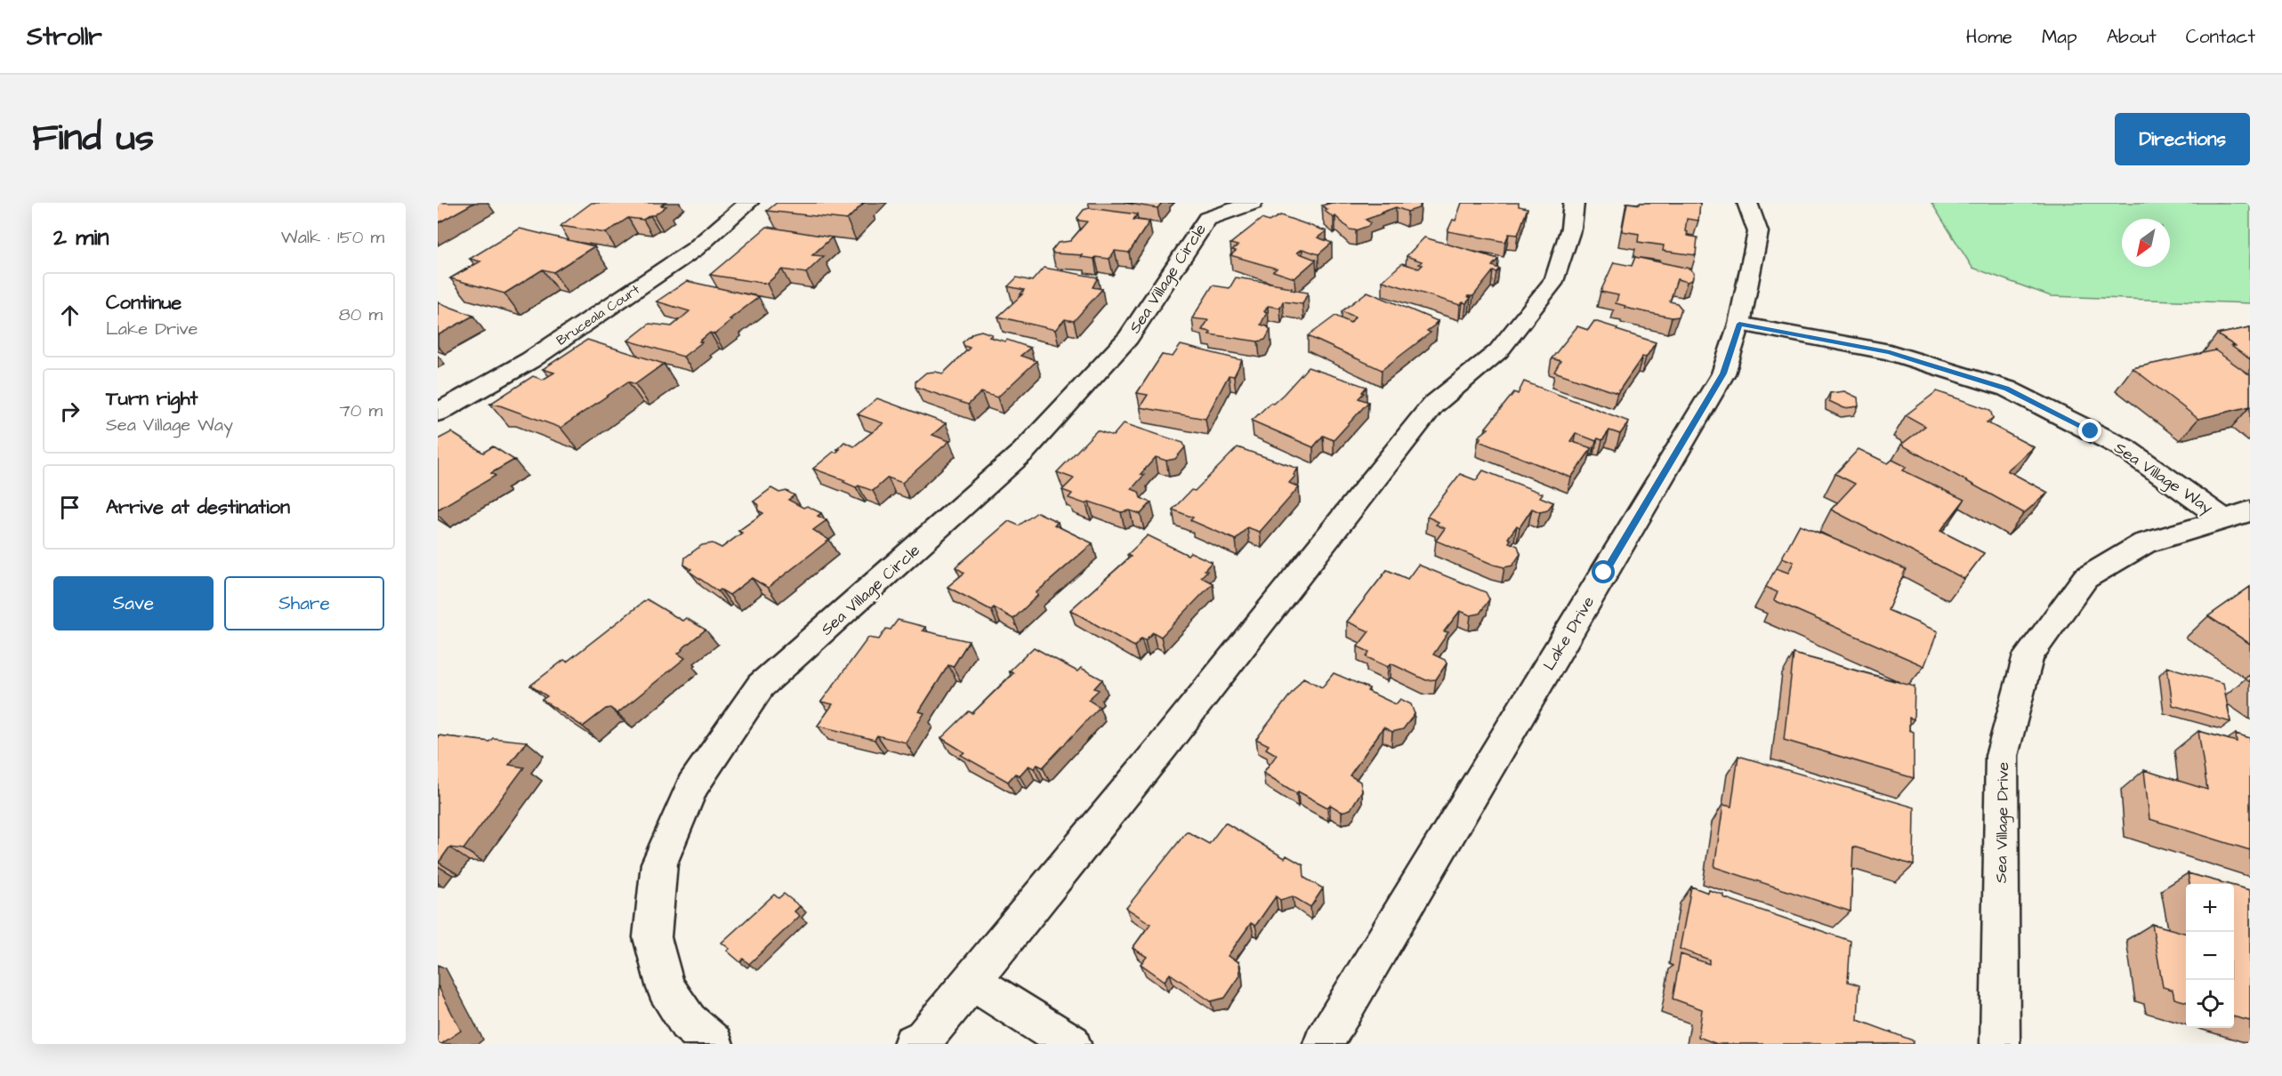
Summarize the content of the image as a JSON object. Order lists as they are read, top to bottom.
{
  "streets": {
    "street": [
      "Sea Village Circle",
      "Bruceala Court",
      "Sea Village Way",
      "Lake Drive",
      "Sea Village Drive"
    ]
  },
  "crossings": [
    ["Sea Village Way", "Lake Drive"],
    ["Sea Village Way", "Sea Village Drive"]
  ],
  "north": "bottom left",
  "page": {
    "header": "Strollr",
    "nav": [
      "Home",
      "Map",
      "About",
      "Contact"
    ],
    "title": "Find us",
    "buttons": [
      "Directions",
      ["Save", "Share"]
    ],
    "heading": ["2 min", "Walk · 150 m"],
    "list": [
      ["Continue", "Lake Drive", "80 m"],
      ["Turn right", "Sea Village Way", "70 m"],
      "Arrive at destination"
    ],
    "map_buttons": ["+", "−"]
  }
}
